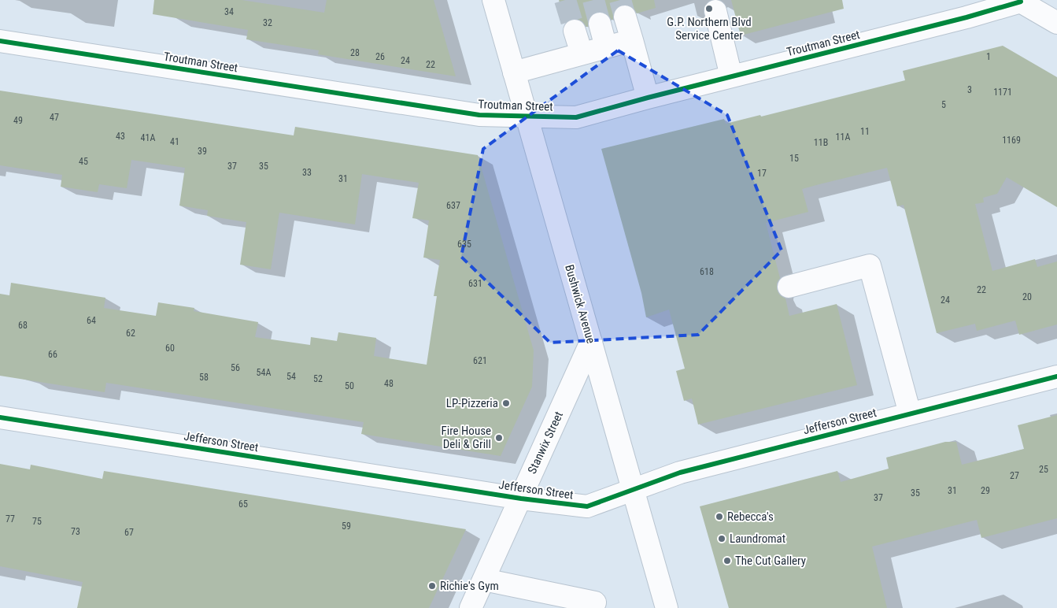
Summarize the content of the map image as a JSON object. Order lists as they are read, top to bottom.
{
  "streets": {
    "street": [
      "Troutman Street",
      "Bushwick Avenue",
      "Jefferson Street",
      "Stanwix Street"
    ]
  },
  "crossings": [
    ["Troutman Street", "Bushwick Avenue"],
    ["Bushwick Avenue", "Jefferson Street"],
    ["Bushwick Avenue", "Stanwix Street"],
    ["Jefferson Street", "Stanwix Street"]
  ],
  "places": [
    "G.P. Northern Blvd Service Center",
    "LP-Pizzeria",
    "Fire House Deli & Grill",
    "Rebecca's",
    "Laundromat",
    "The Cut Gallery",
    "Richie's Gym"
  ],
  "house_numbers": [
    "34",
    "32",
    "28",
    "26",
    "1",
    "24",
    "22",
    "3",
    "1171",
    "5",
    "47",
    "49",
    "11",
    "43",
    "11A",
    "41A",
    "1169",
    "41",
    "11B",
    "39",
    "15",
    "45",
    "37",
    "35",
    "33",
    "17",
    "31",
    "637",
    "635",
    "618",
    "631",
    "22",
    "20",
    "24",
    "64",
    "68",
    "62",
    "60",
    "66",
    "621",
    "56",
    "54A",
    "54",
    "58",
    "52",
    "48",
    "50",
    "25",
    "27",
    "31",
    "29",
    "35",
    "37",
    "65",
    "77",
    "75",
    "59",
    "73",
    "67"
  ]
}
